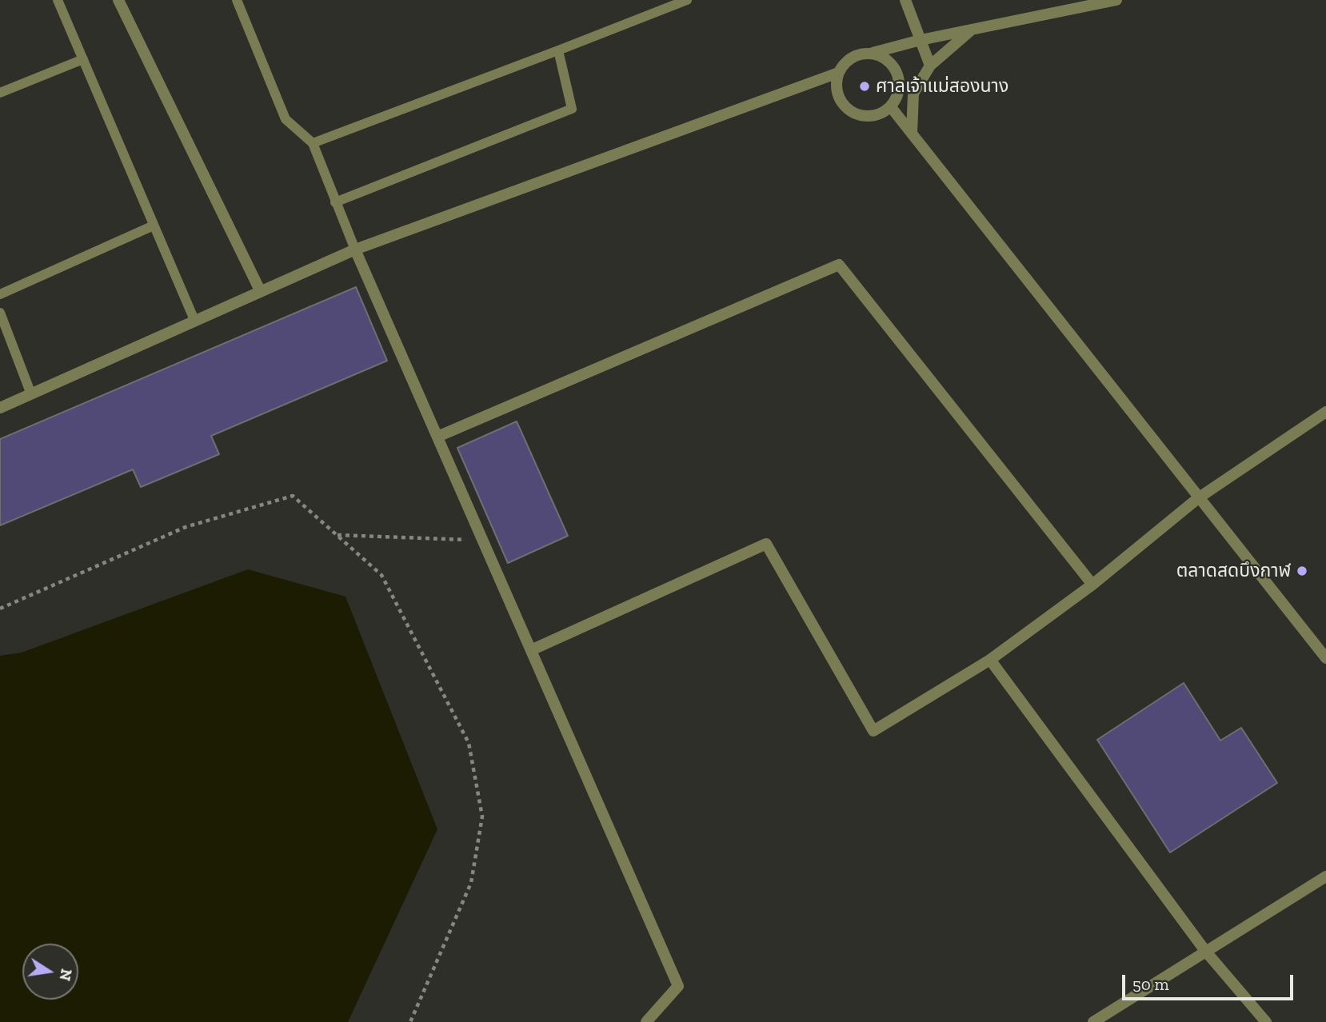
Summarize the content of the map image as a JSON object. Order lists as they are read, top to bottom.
{
  "places": ["ศาลเจ้าแม่สองนาง", "ตลาดสดบึงกาฬ"],
  "scale_bar": "50 m",
  "north": "right"
}
